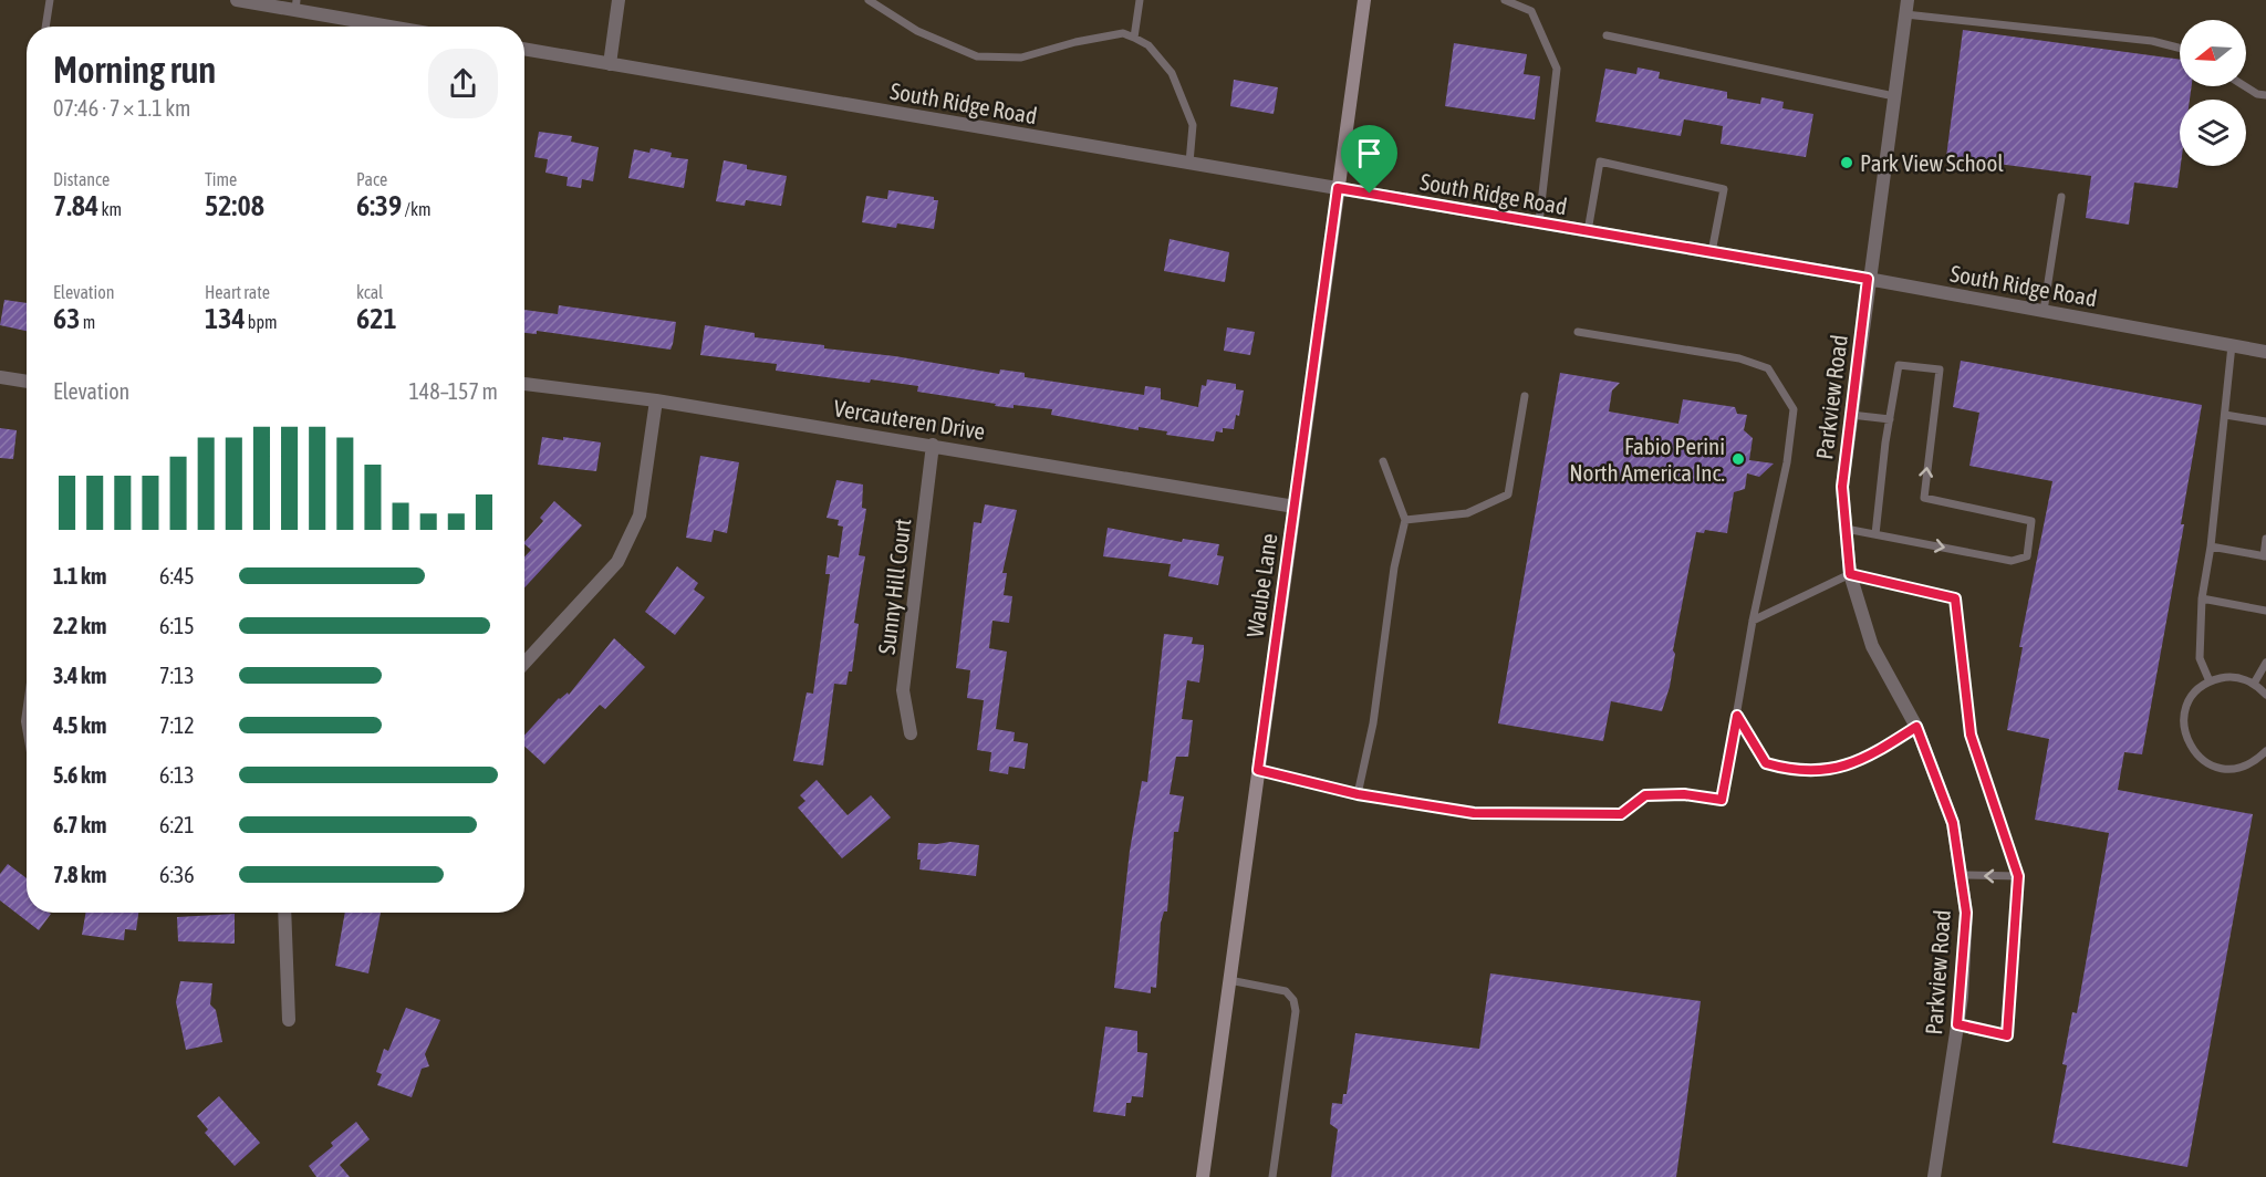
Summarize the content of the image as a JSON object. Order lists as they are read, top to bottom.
{
  "streets": {
    "main road": ["Waube Lane"],
    "street": [
      "South Ridge Road",
      "Parkview Road",
      "Vercauteren Drive",
      "Sunny Hill Court"
    ]
  },
  "crossings": [
    ["South Ridge Road", "Parkview Road"],
    ["South Ridge Road", "Waube Lane"],
    ["Vercauteren Drive", "Waube Lane"],
    ["Vercauteren Drive", "Sunny Hill Court"]
  ],
  "places": ["Park View School", "Fabio Perini North America Inc."],
  "north": "left",
  "page": {
    "heading": ["Morning run", "07:46 · 7 × 1.1 km"],
    "stats": [
      ["Distance", "7.84 km"],
      ["Time", "52:08"],
      ["Pace", "6:39 /km"],
      ["Elevation", "63 m"],
      ["Heart rate", "134 bpm"],
      ["kcal", "621"]
    ],
    "chart": ["Elevation", "148–157 m"],
    "list": [
      {
        "name": "1.1 km",
        "note": "6:45"
      },
      {
        "name": "2.2 km",
        "note": "6:15"
      },
      {
        "name": "3.4 km",
        "note": "7:13"
      },
      {
        "name": "4.5 km",
        "note": "7:12"
      },
      {
        "name": "5.6 km",
        "note": "6:13"
      },
      {
        "name": "6.7 km",
        "note": "6:21"
      },
      {
        "name": "7.8 km",
        "note": "6:36"
      }
    ]
  }
}
